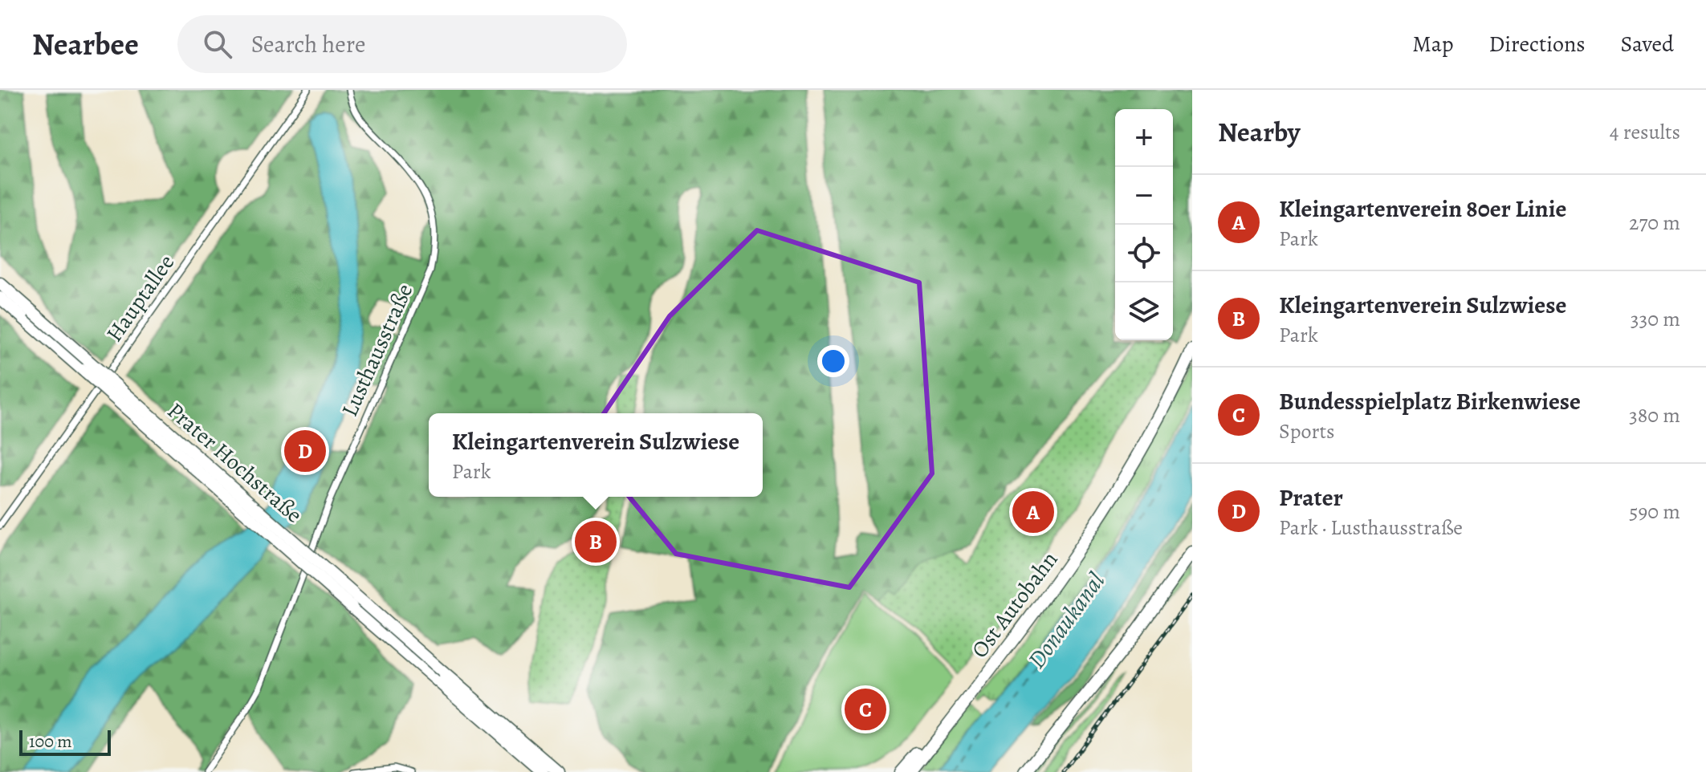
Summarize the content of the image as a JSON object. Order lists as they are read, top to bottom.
{
  "streets": {
    "highway": ["Prater Hochstraße", "Ost Autobahn"],
    "street": ["Hauptallee", "Lusthausstraße"]
  },
  "water": ["Donaukanal"],
  "scale_bar": "100 m",
  "page": {
    "header": "Nearbee",
    "search": "Search here",
    "nav": ["Map", "Directions", "Saved"],
    "heading": ["Nearby", "4 results"],
    "map_buttons": ["+", "−"],
    "list": [
      {
        "mark": "A",
        "name": "Kleingartenverein 80er Linie",
        "note": "Park",
        "value": "270 m"
      },
      {
        "mark": "B",
        "name": "Kleingartenverein Sulzwiese",
        "note": "Park",
        "value": "330 m"
      },
      {
        "mark": "C",
        "name": "Bundesspielplatz Birkenwiese",
        "note": "Sports",
        "value": "380 m"
      },
      {
        "mark": "D",
        "name": "Prater",
        "note": "Park · Lusthausstraße",
        "value": "590 m"
      }
    ],
    "popup": ["Kleingartenverein Sulzwiese", "Park"],
    "pins": [
      "D",
      "A",
      "B",
      "C"
    ],
    "scale": "100 m"
  }
}
